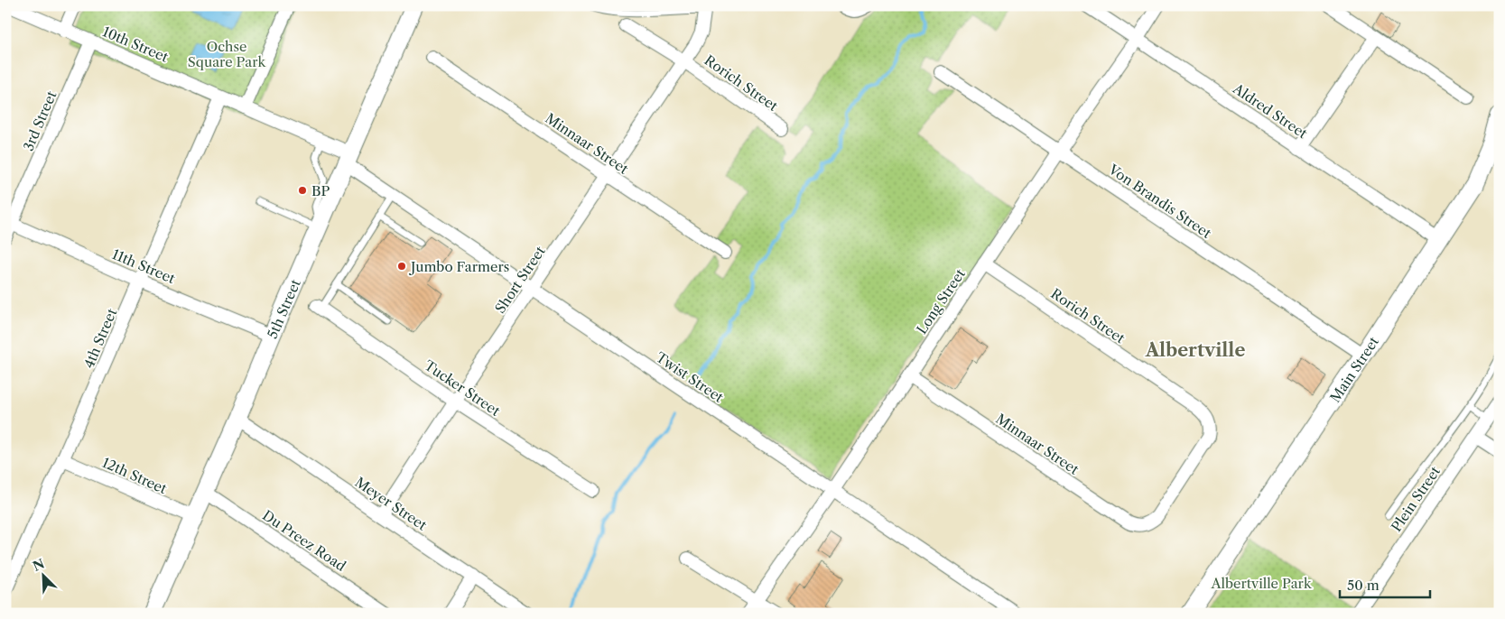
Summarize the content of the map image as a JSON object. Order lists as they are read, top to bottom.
{
  "streets": {
    "main road": ["5th Street", "Main Street"],
    "street": [
      "10th Street",
      "Rorich Street",
      "Aldred Street",
      "3rd Street",
      "Minnaar Street",
      "Von Brandis Street",
      "11th Street",
      "Short Street",
      "Long Street",
      "4th Street",
      "Twist Street",
      "Tucker Street",
      "12th Street",
      "Plein Street",
      "Meyer Street",
      "Du Preez Road"
    ]
  },
  "crossings": [
    ["10th Street", "3rd Street"],
    ["10th Street", "5th Street"],
    ["10th Street", "4th Street"],
    ["10th Street", "Twist Street"],
    ["Rorich Street", "Minnaar Street"],
    ["Rorich Street", "Short Street"],
    ["Rorich Street", "Long Street"],
    ["Aldred Street", "Long Street"],
    ["Aldred Street", "Main Street"],
    ["3rd Street", "11th Street"],
    ["Minnaar Street", "Short Street"],
    ["Minnaar Street", "Long Street"],
    ["Von Brandis Street", "Long Street"],
    ["Von Brandis Street", "Main Street"],
    ["11th Street", "5th Street"],
    ["11th Street", "4th Street"],
    ["Short Street", "Twist Street"],
    ["Short Street", "Tucker Street"],
    ["Short Street", "Meyer Street"],
    ["Long Street", "Twist Street"],
    ["5th Street", "Twist Street"],
    ["5th Street", "12th Street"],
    ["5th Street", "Meyer Street"],
    ["5th Street", "Du Preez Road"],
    ["4th Street", "12th Street"]
  ],
  "districts": ["Albertville"],
  "parks": ["Ochse Square Park", "Albertville Park"],
  "places": ["BP", "Jumbo Farmers"],
  "scale_bar": "50 m",
  "north": "top left"
}
